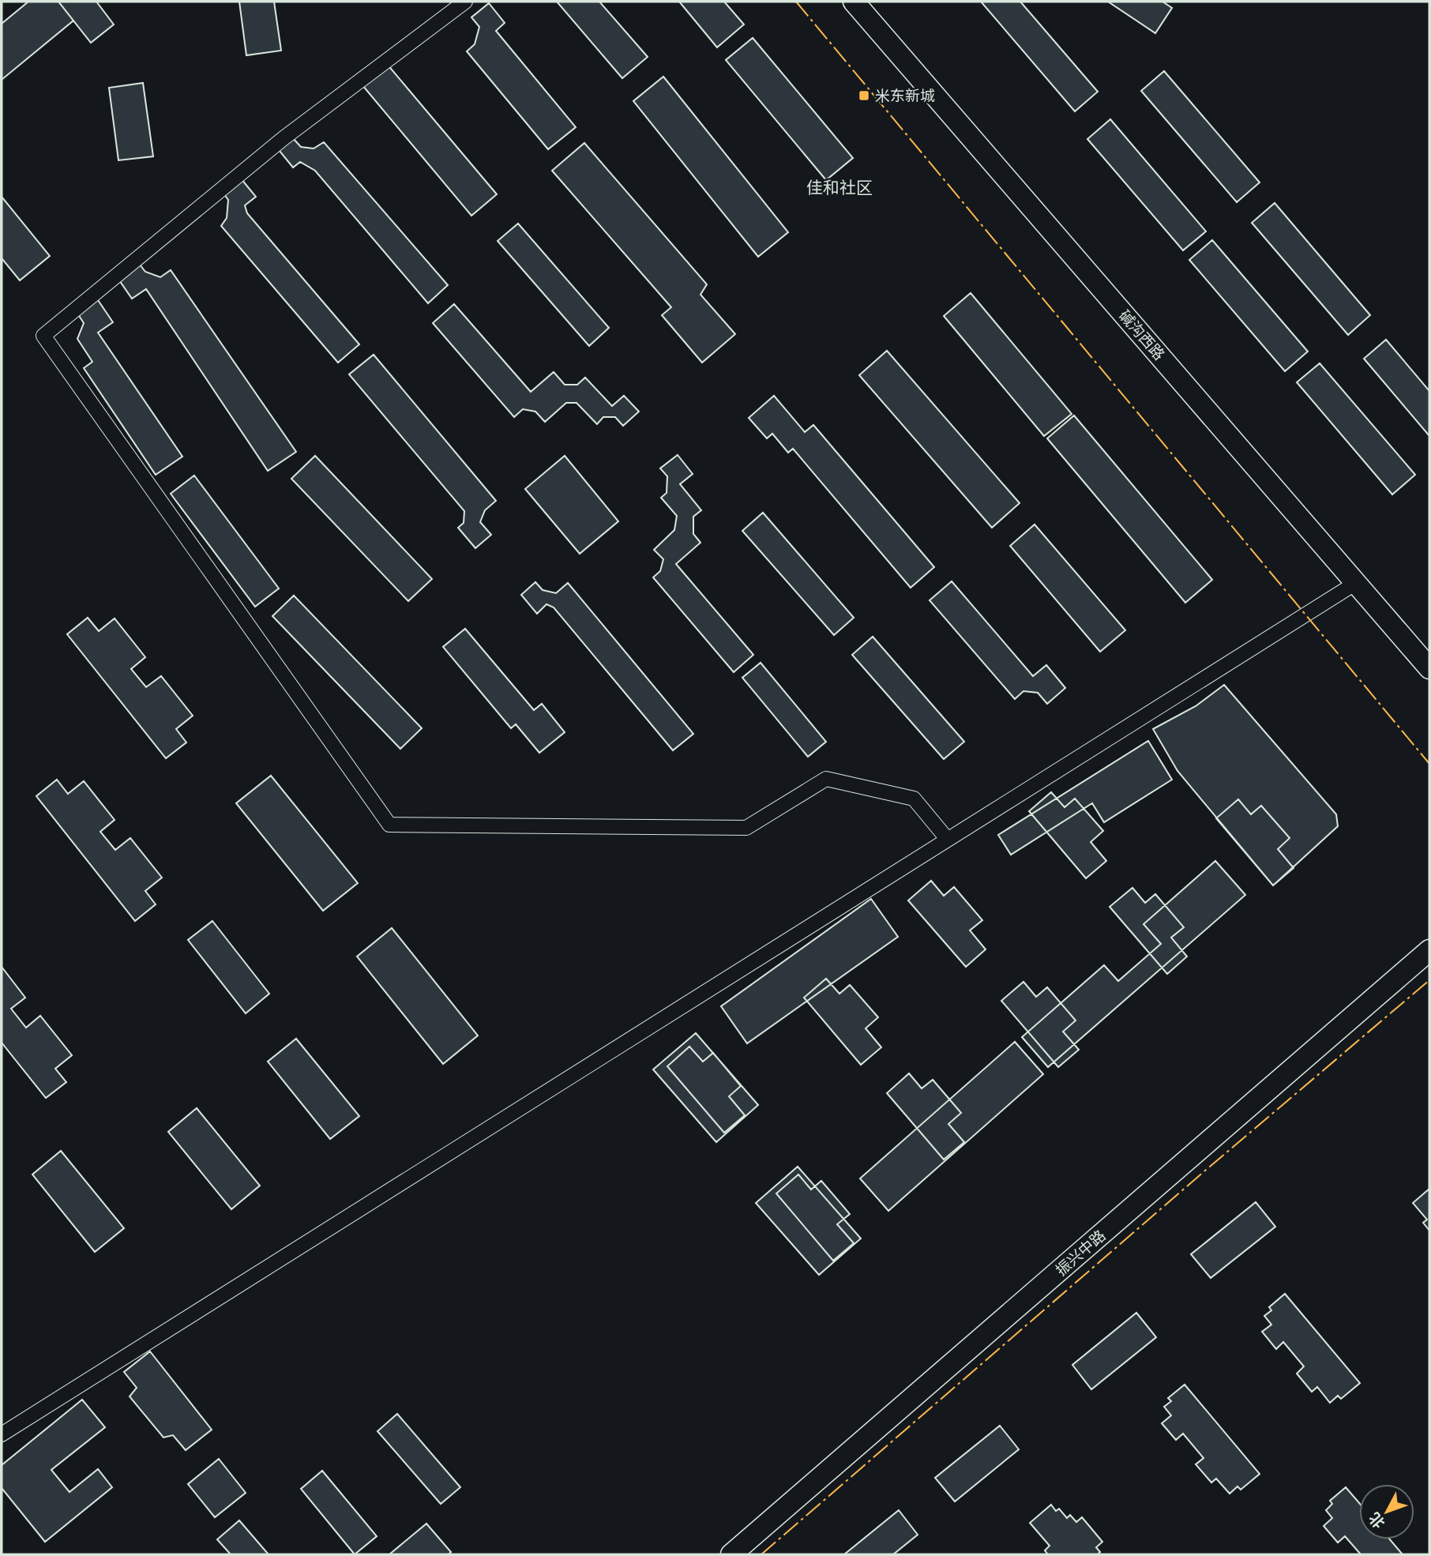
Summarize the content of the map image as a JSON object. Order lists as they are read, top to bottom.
{
  "streets": {
    "street": ["碱沟西路", "振兴中路"]
  },
  "districts": ["佳和社区"],
  "places": {
    "transit": ["米东新城"]
  },
  "north": "bottom left"
}
